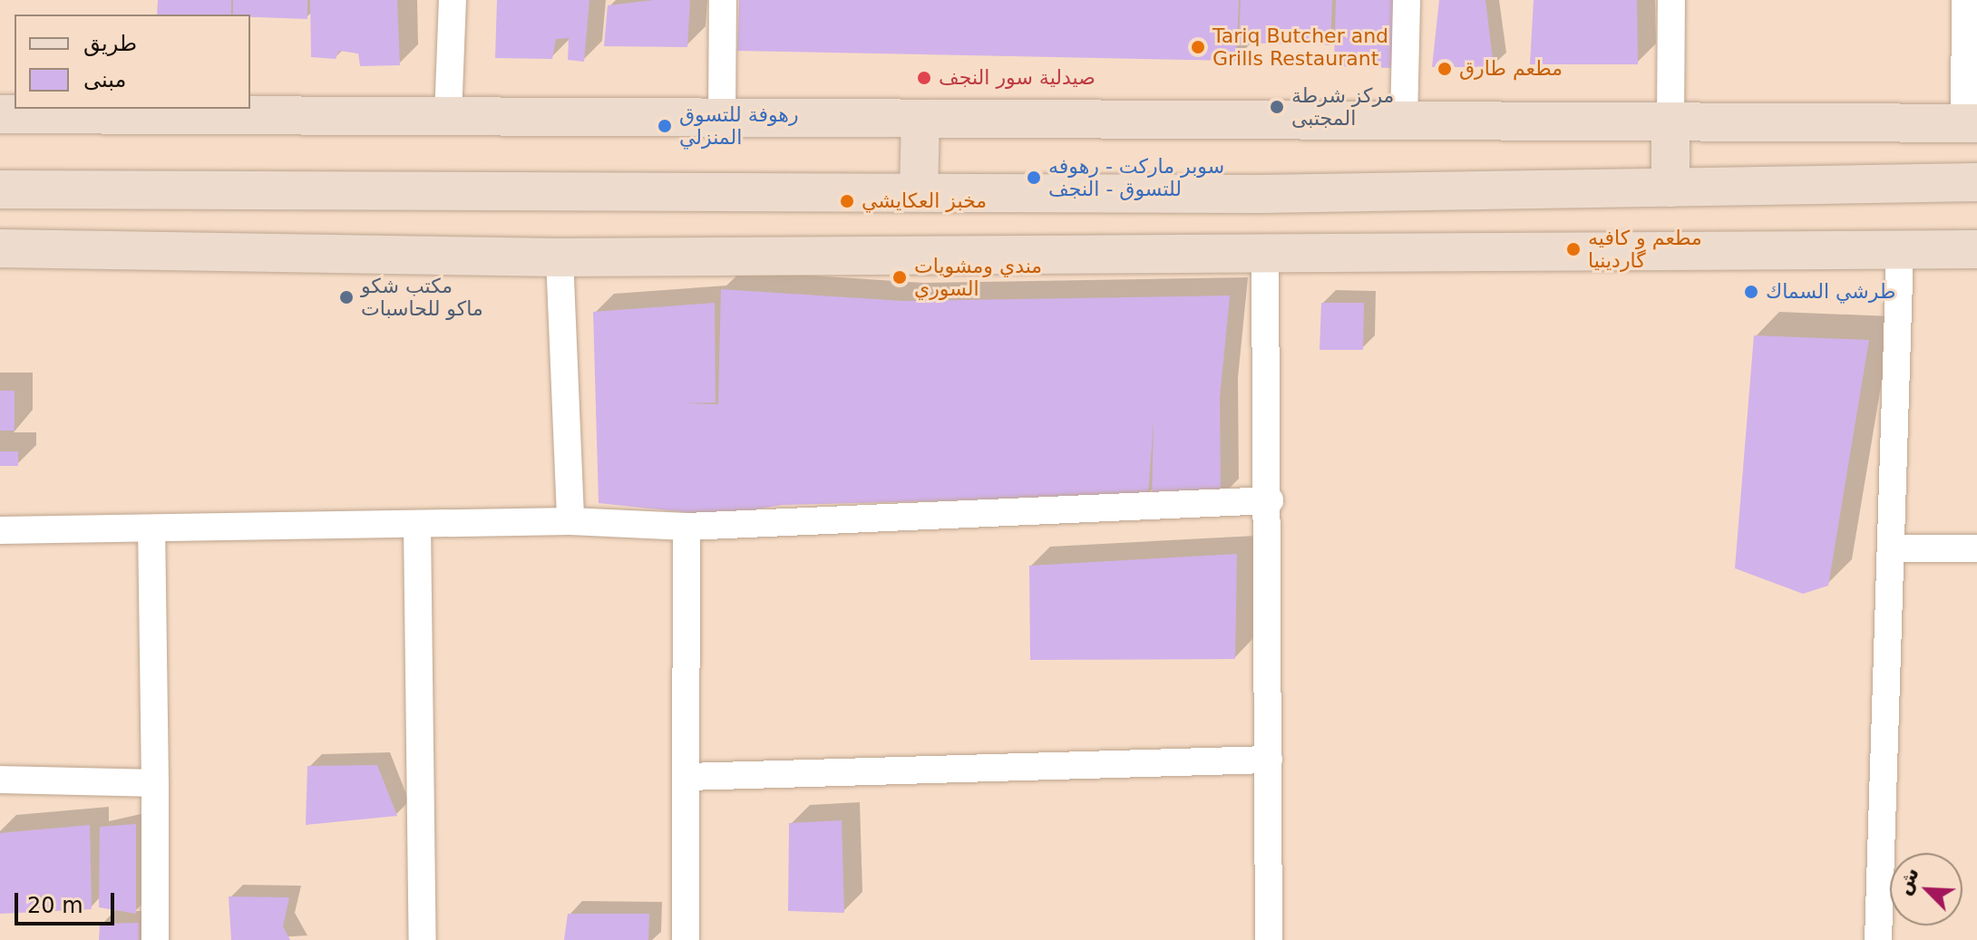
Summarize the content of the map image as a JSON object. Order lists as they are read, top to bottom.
{
  "places": [
    "Tariq Butcher and Grills Restaurant",
    "مطعم طارق",
    "صيدلية سور النجف",
    "مركز شرطة المجتبى",
    "رهوفة للتسوق المنزلي",
    "سوبر ماركت - رهوفه للتسوق - النجف",
    "مخبز العكايشي",
    "مطعم و كافيه گاردينيا",
    "مندي ومشويات السوري",
    "طرشي السماك",
    "مكتب شكو ماكو للحاسبات"
  ],
  "legend": ["طريق", "مبنى"],
  "scale_bar": "20 m",
  "north": "top left"
}
